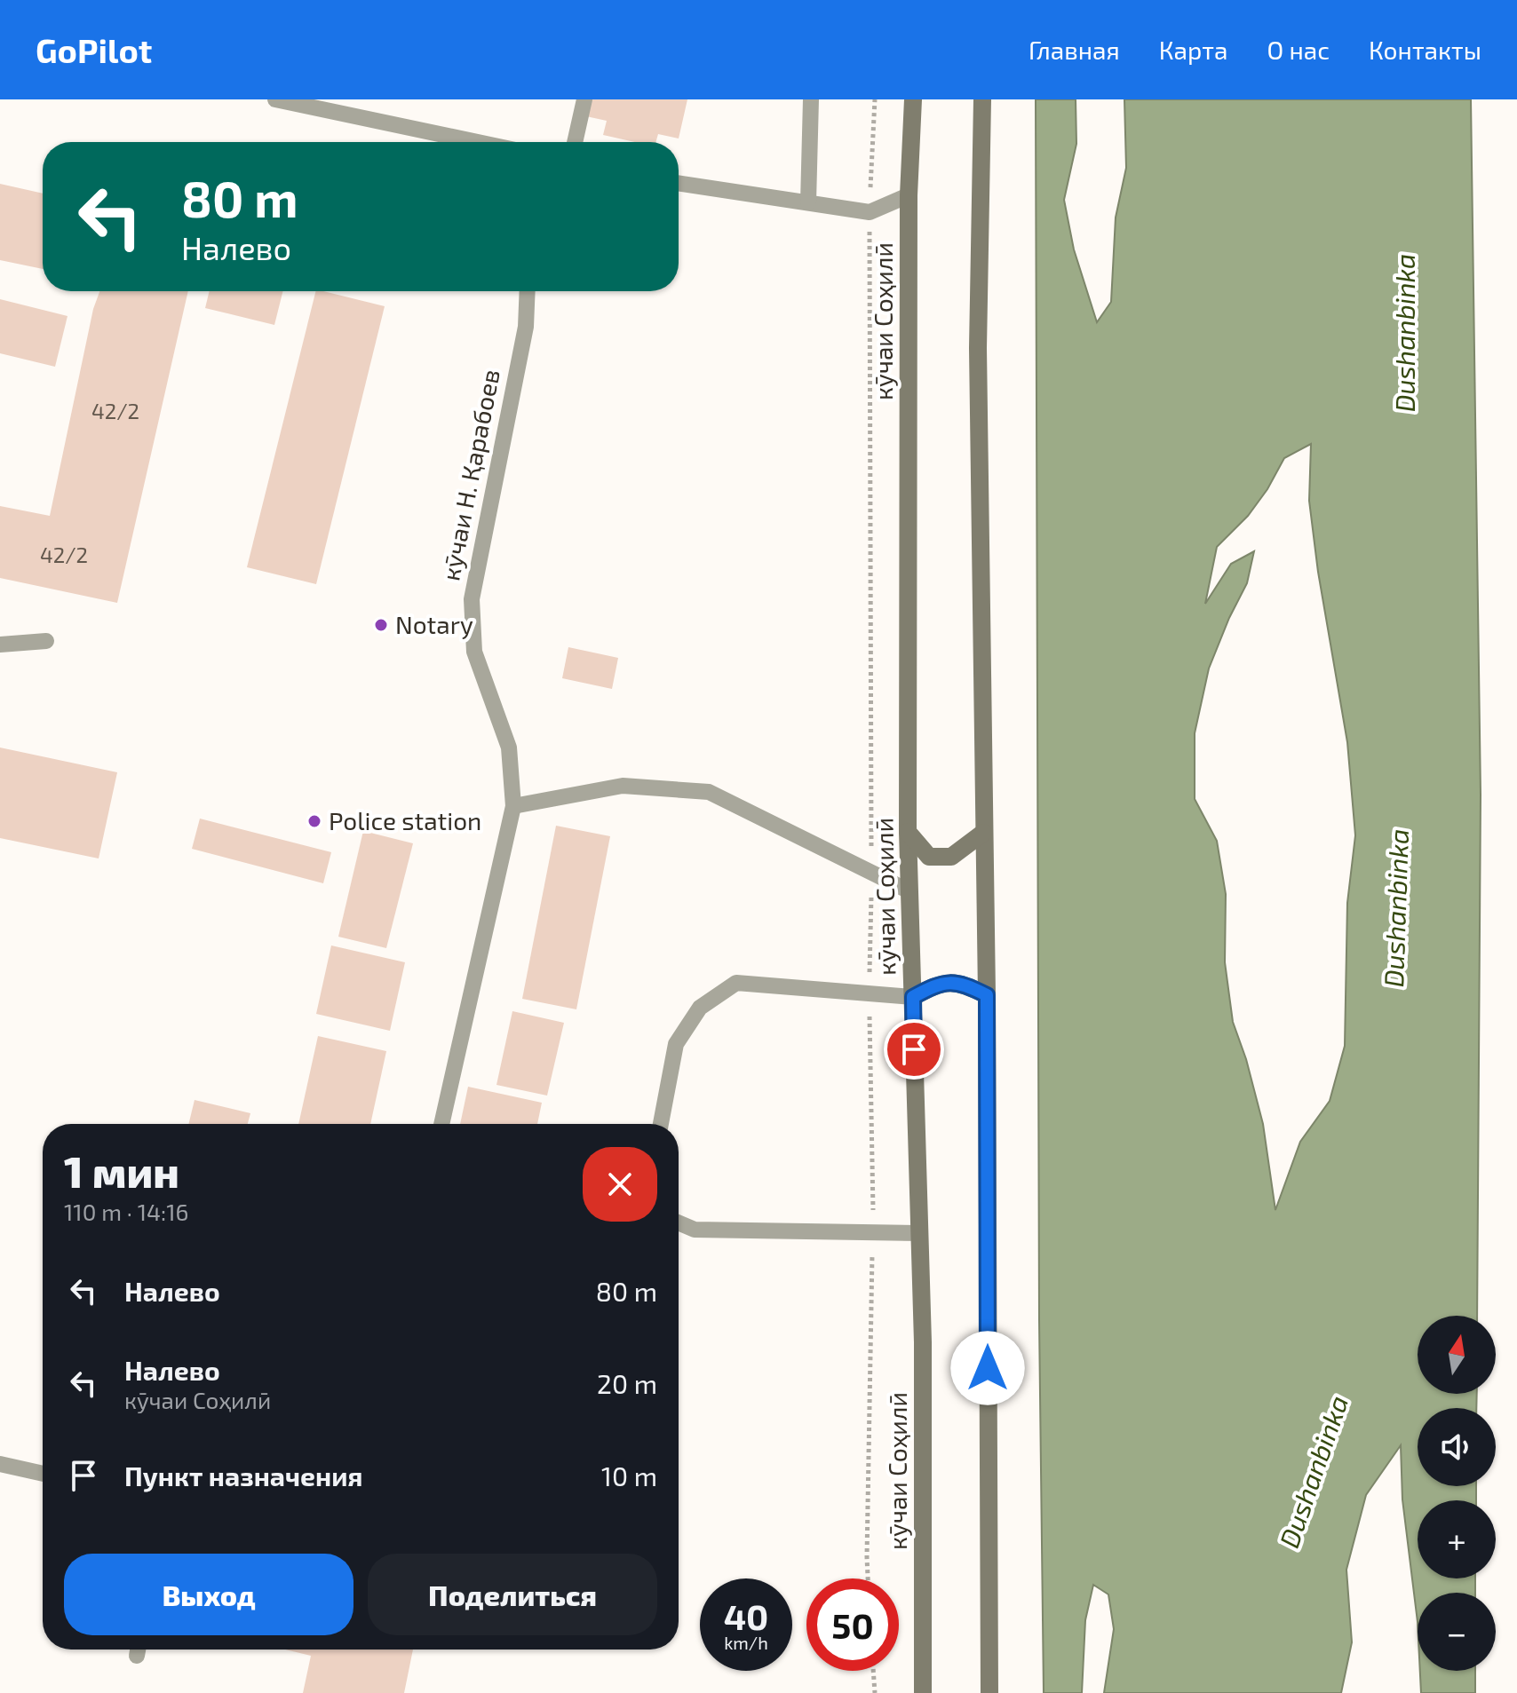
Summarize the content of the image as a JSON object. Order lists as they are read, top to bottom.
{
  "streets": {
    "main road": ["кӯчаи Соҳилӣ"],
    "lane": ["кӯчаи Н. Қарабоев"]
  },
  "water": ["Dushanbinka"],
  "places": ["Notary", "Police station"],
  "house_numbers": ["42/2", "42/2"],
  "north": "top",
  "page": {
    "header": "GoPilot",
    "nav": [
      "Главная",
      "Карта",
      "О нас",
      "Контакты"
    ],
    "turn": ["80 m", "Налево"],
    "heading": ["1 мин", "110 m · 14:16"],
    "list": [
      {
        "name": "Налево",
        "value": "80 m"
      },
      {
        "name": "Налево",
        "note": "кӯчаи Соҳилӣ",
        "value": "20 m"
      },
      {
        "name": "Пункт назначения",
        "value": "10 m"
      }
    ],
    "map_buttons": ["+", "−"],
    "buttons": ["Выход", "Поделиться"],
    "speed": "40 km/h",
    "limit": "50"
  }
}
